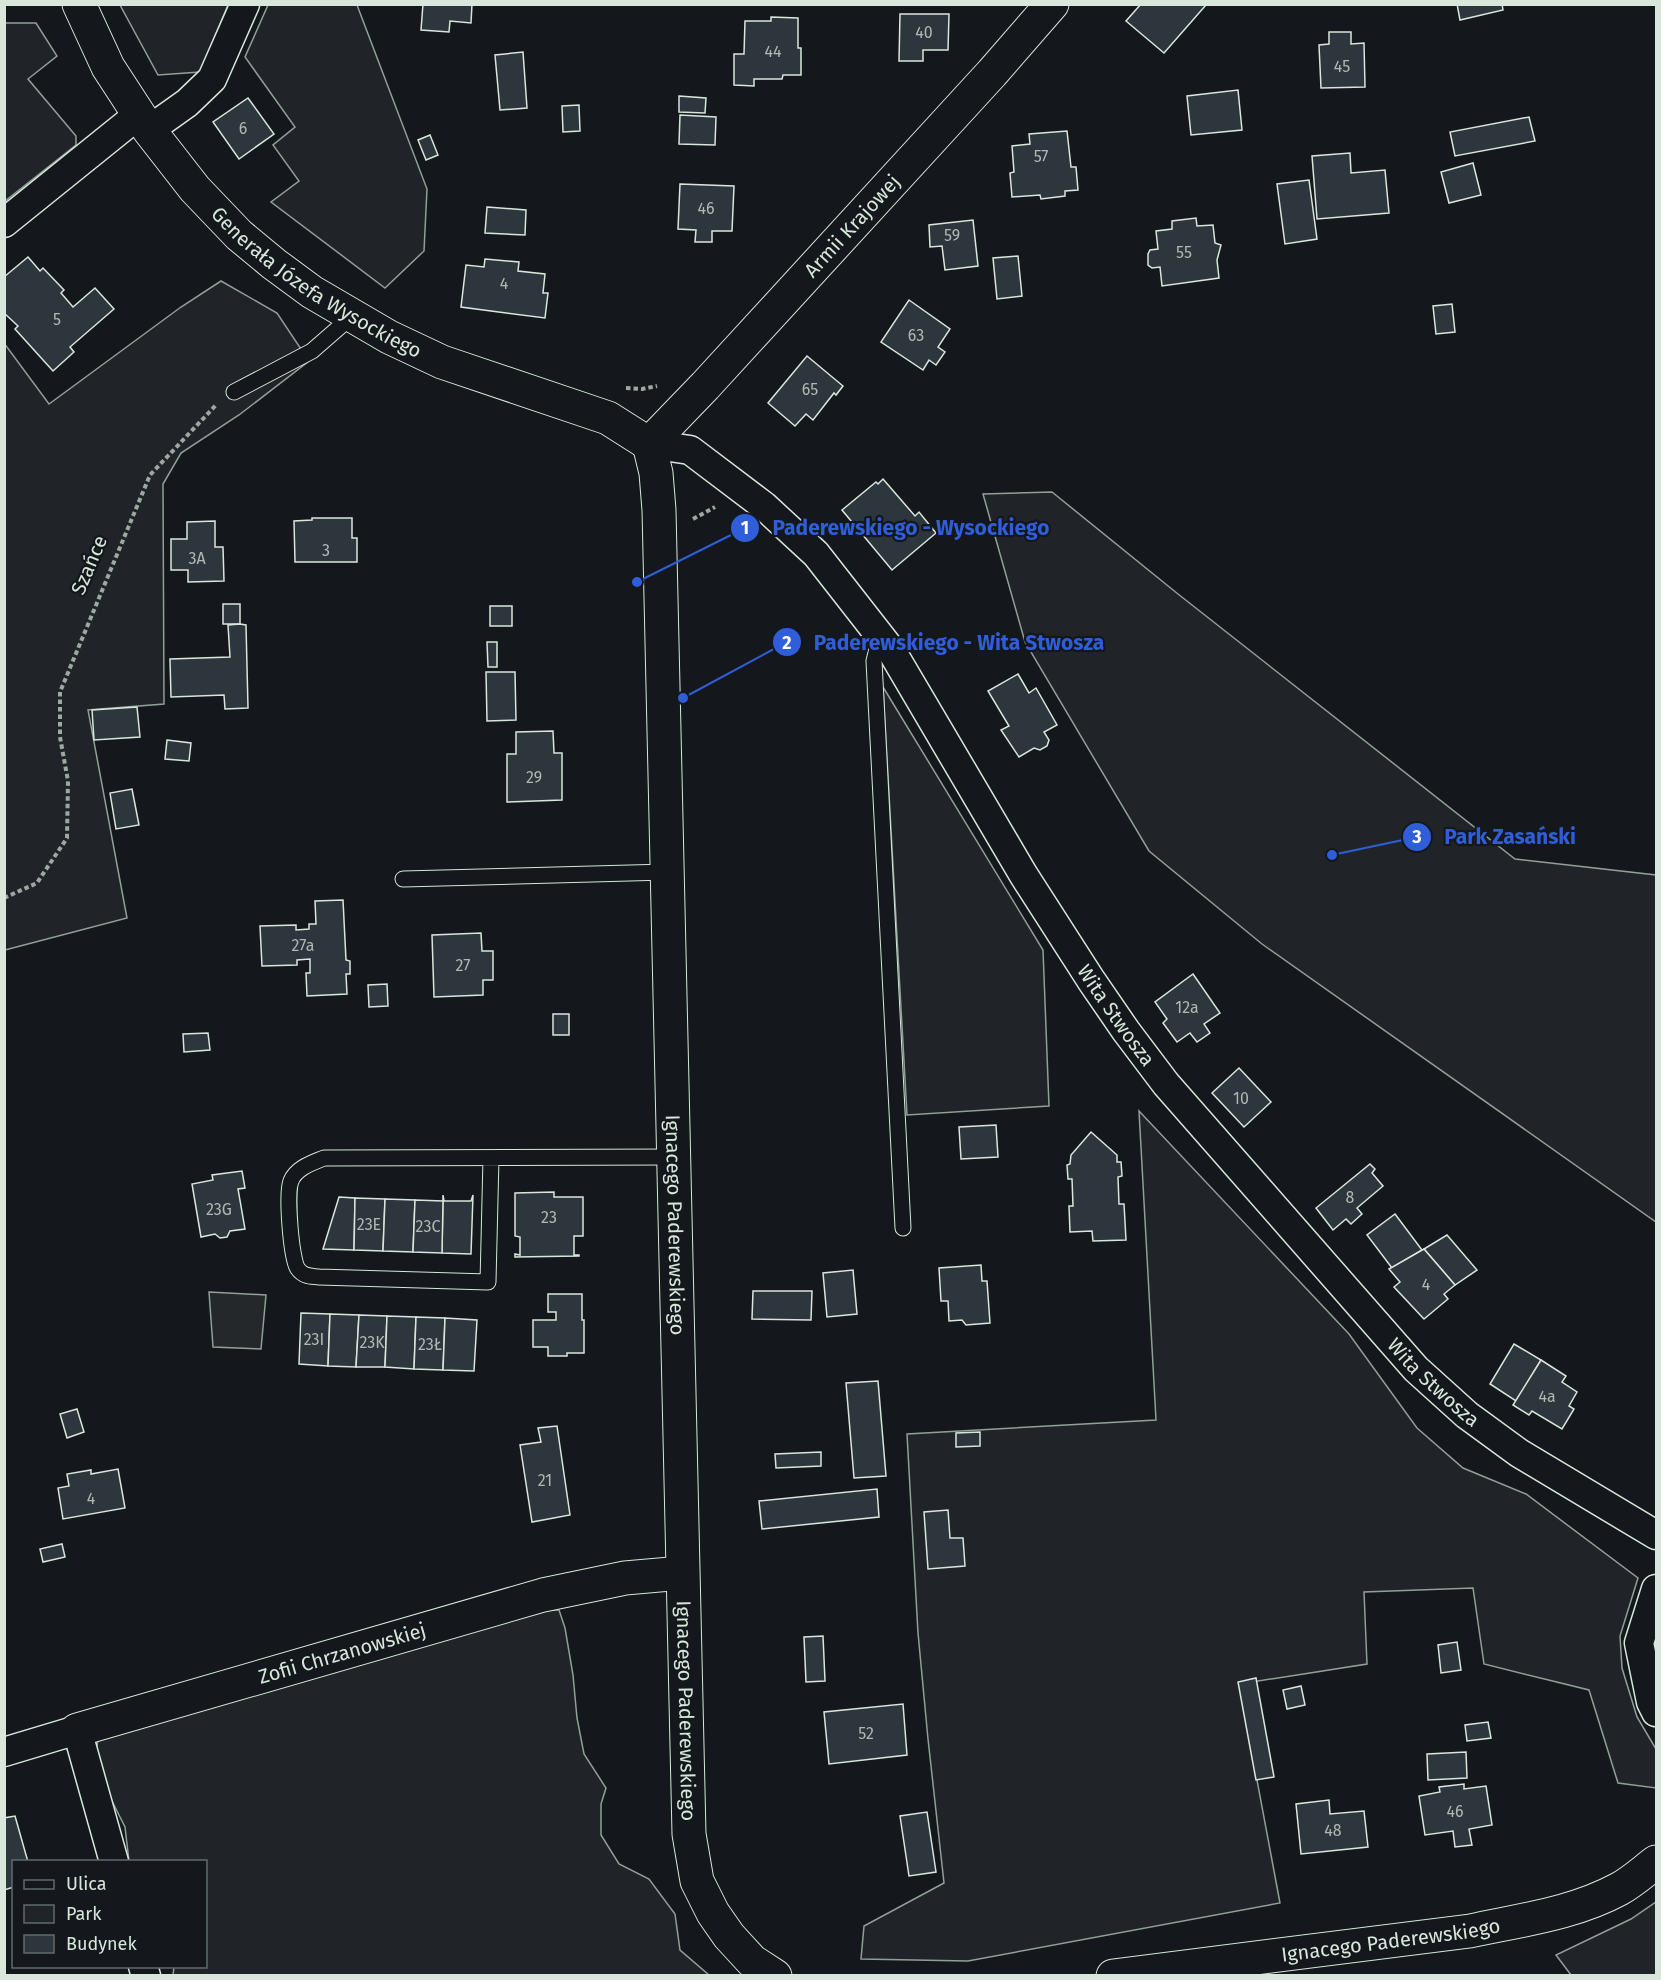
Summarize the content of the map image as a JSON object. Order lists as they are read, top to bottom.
{
  "streets": {
    "street": [
      "Armii Krajowej",
      "Generała Józefa Wysockiego",
      "Wita Stwosza",
      "Ignacego Paderewskiego",
      "Zofii Chrzanowskiej"
    ],
    "path": ["Szańce"]
  },
  "crossings": [
    ["Armii Krajowej", "Generała Józefa Wysockiego"],
    ["Armii Krajowej", "Wita Stwosza"],
    ["Armii Krajowej", "Ignacego Paderewskiego"],
    ["Generała Józefa Wysockiego", "Wita Stwosza"],
    ["Generała Józefa Wysockiego", "Ignacego Paderewskiego"],
    ["Wita Stwosza", "Ignacego Paderewskiego"],
    ["Ignacego Paderewskiego", "Zofii Chrzanowskiej"]
  ],
  "places": ["Paderewskiego - Wysockiego", "Paderewskiego - Wita Stwosza", "Park Zasański"],
  "house_numbers": [
    "40",
    "44",
    "45",
    "6",
    "57",
    "46",
    "59",
    "55",
    "4",
    "5",
    "63",
    "65",
    "3",
    "3A",
    "29",
    "27a",
    "27",
    "12a",
    "10",
    "8",
    "23G",
    "23",
    "23E",
    "23C",
    "4",
    "23I",
    "23K",
    "23Ł",
    "4a",
    "21",
    "4",
    "52",
    "46",
    "48"
  ],
  "legend": ["Ulica", "Park", "Budynek"]
}
